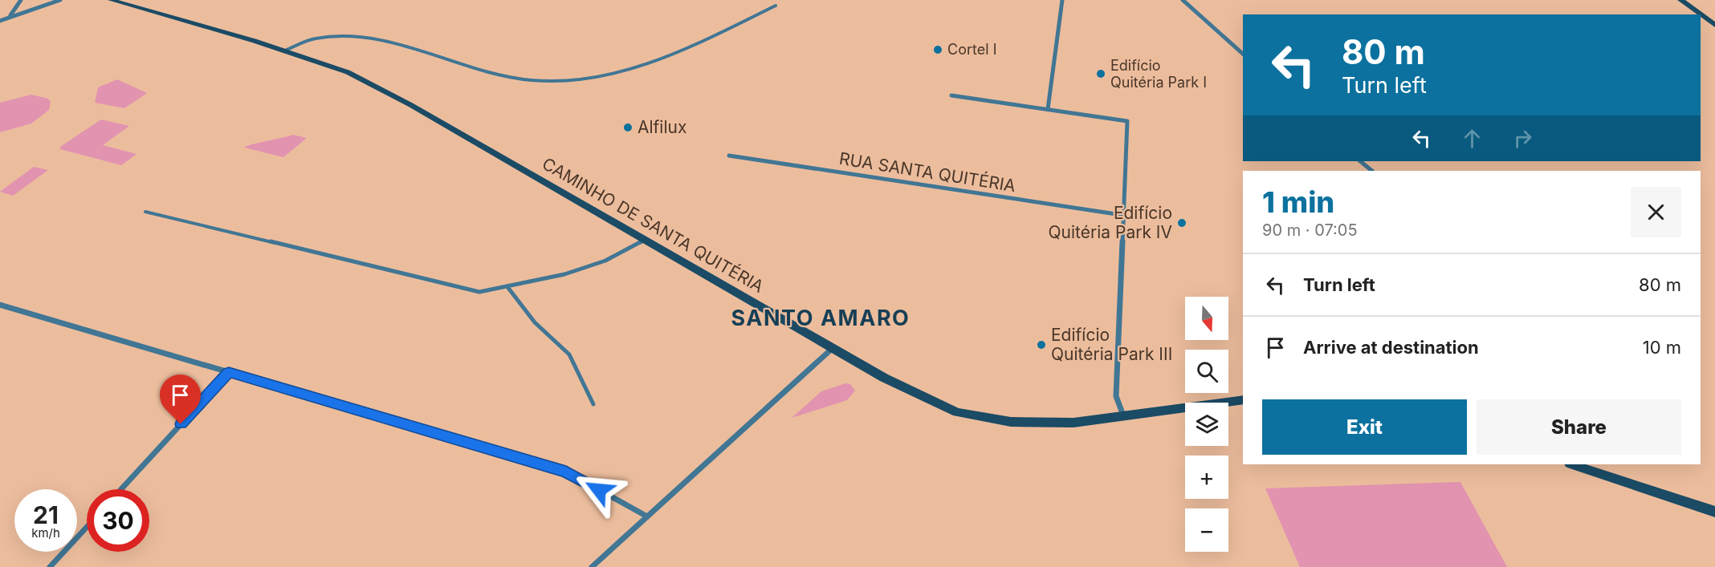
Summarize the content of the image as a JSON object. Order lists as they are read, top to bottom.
{
  "streets": {
    "street": ["RUA SANTA QUITÉRIA", "CAMINHO DE SANTA QUITÉRIA"]
  },
  "districts": ["SANTO AMARO"],
  "places": [
    "Cortel I",
    "Edifício Quitéria Park I",
    "Alfilux",
    "Edifício Quitéria Park IV",
    "Edifício Quitéria Park III"
  ],
  "north": "bottom",
  "page": {
    "turn": ["80 m", "Turn left"],
    "heading": ["1 min", "90 m · 07:05"],
    "list": [
      {
        "name": "Turn left",
        "value": "80 m"
      },
      {
        "name": "Arrive at destination",
        "value": "10 m"
      }
    ],
    "map_buttons": ["+", "−"],
    "buttons": ["Exit", "Share"],
    "speed": "21 km/h",
    "limit": "30"
  }
}
